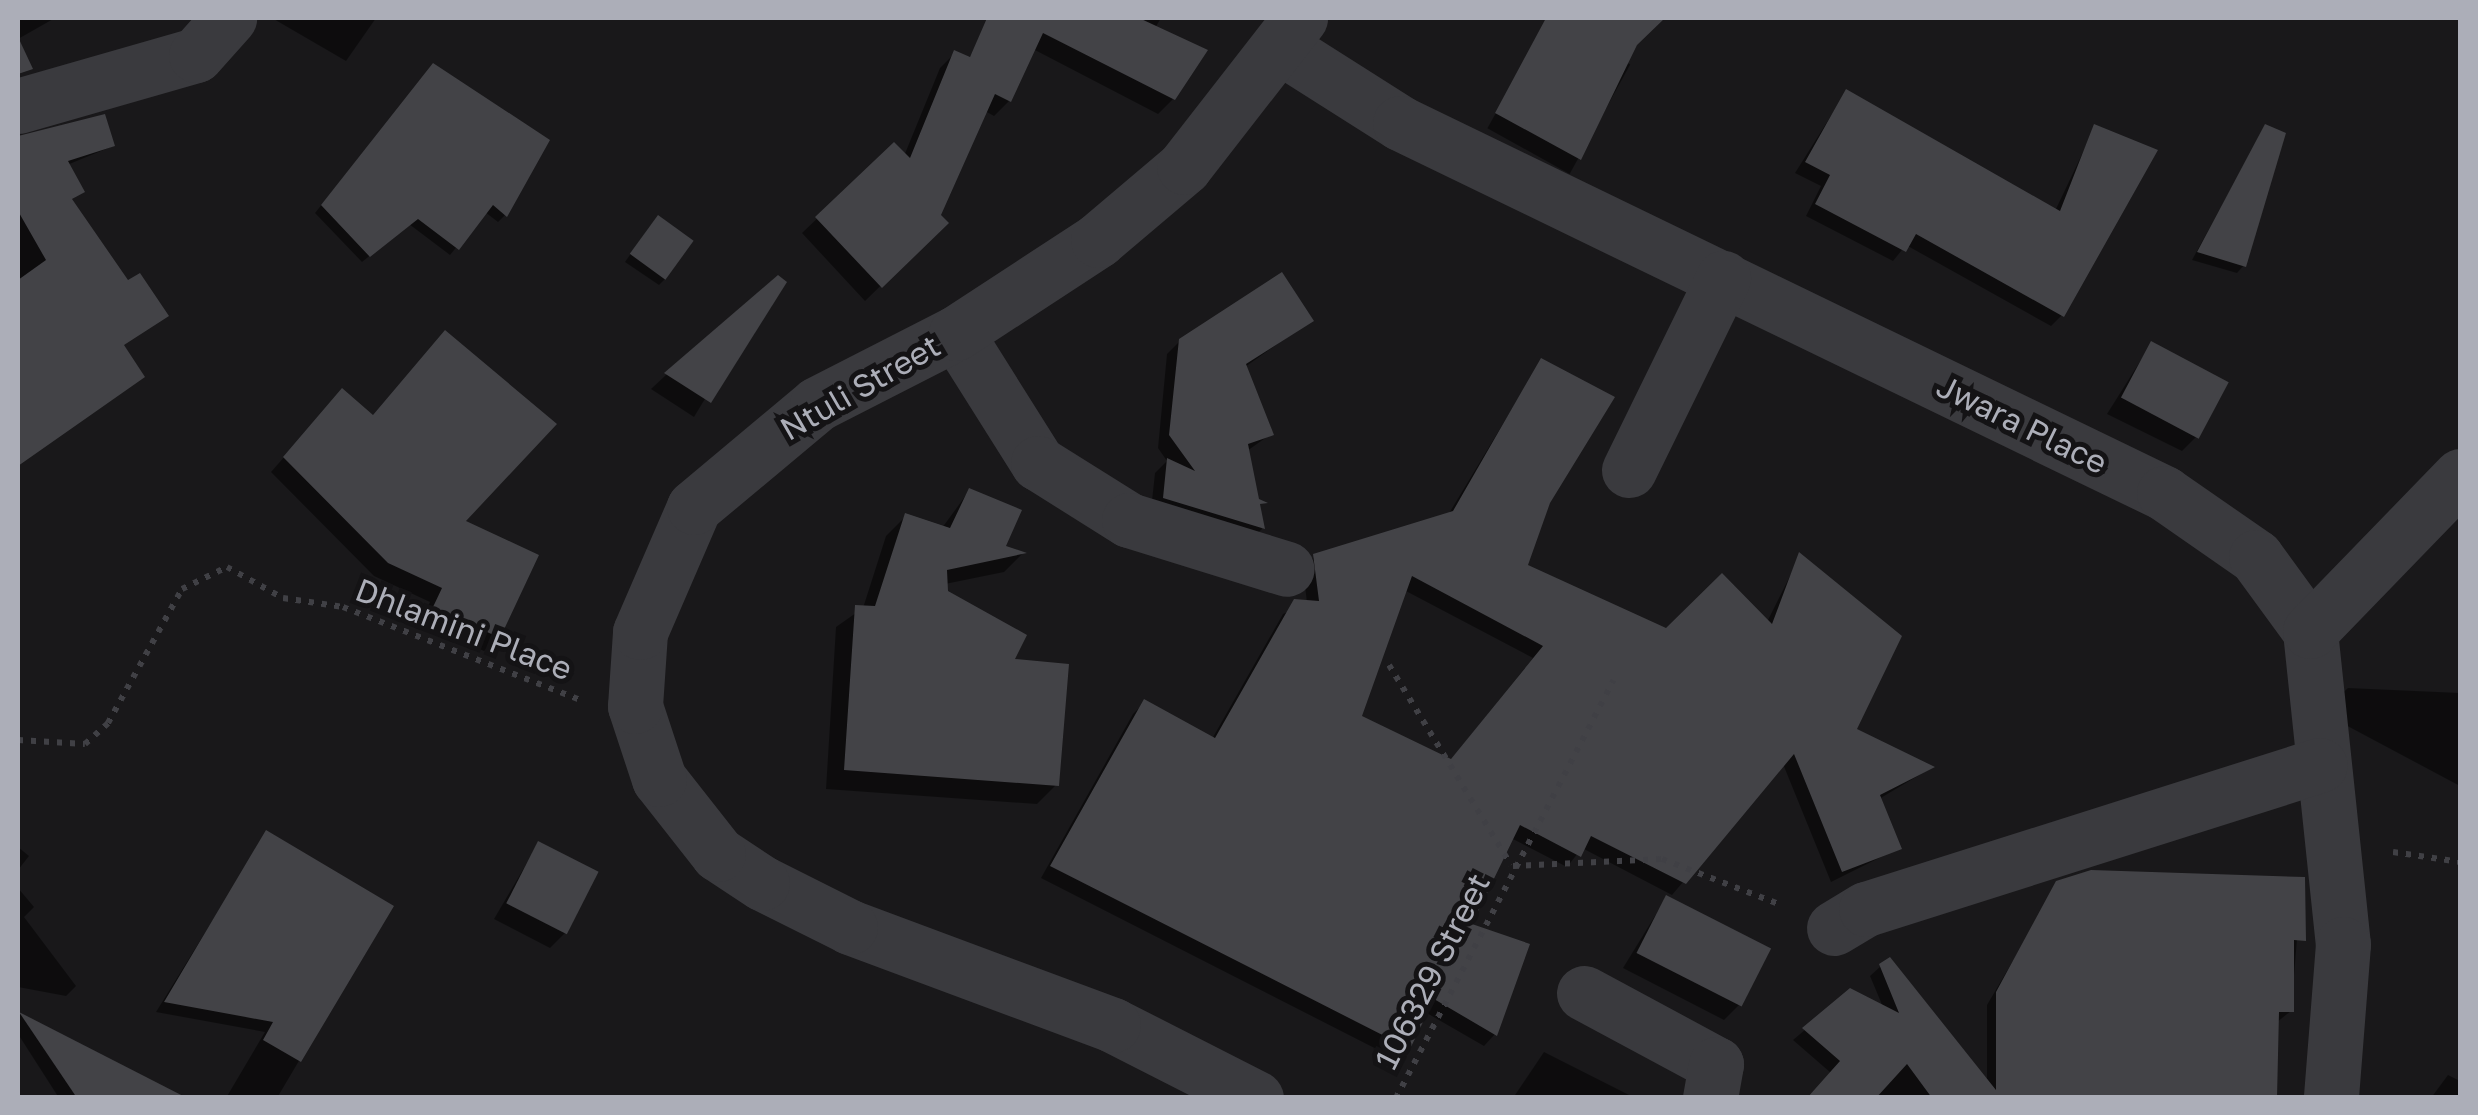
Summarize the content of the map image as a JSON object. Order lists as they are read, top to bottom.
{
  "streets": {
    "street": ["Ntuli Street", "Jwara Place"],
    "path": ["Dhlamini Place", "106329 Street"]
  },
  "crossings": [
    ["Ntuli Street", "Jwara Place"],
    ["Ntuli Street", "Dhlamini Place"]
  ]
}
